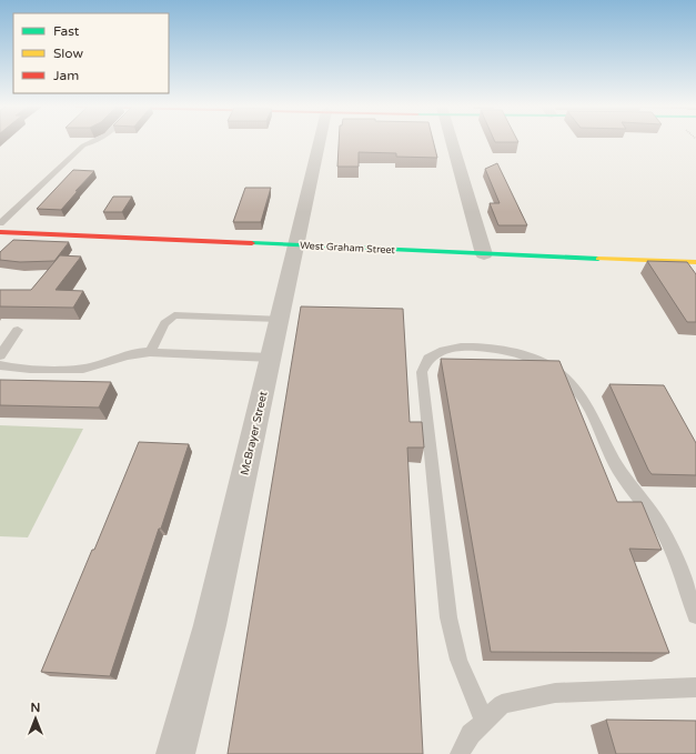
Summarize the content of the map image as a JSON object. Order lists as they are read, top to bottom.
{
  "streets": {
    "main road": ["West Graham Street"],
    "street": ["McBrayer Street"]
  },
  "crossings": [
    ["West Graham Street", "McBrayer Street"]
  ],
  "legend": ["Fast", "Slow", "Jam"],
  "north": "top"
}
